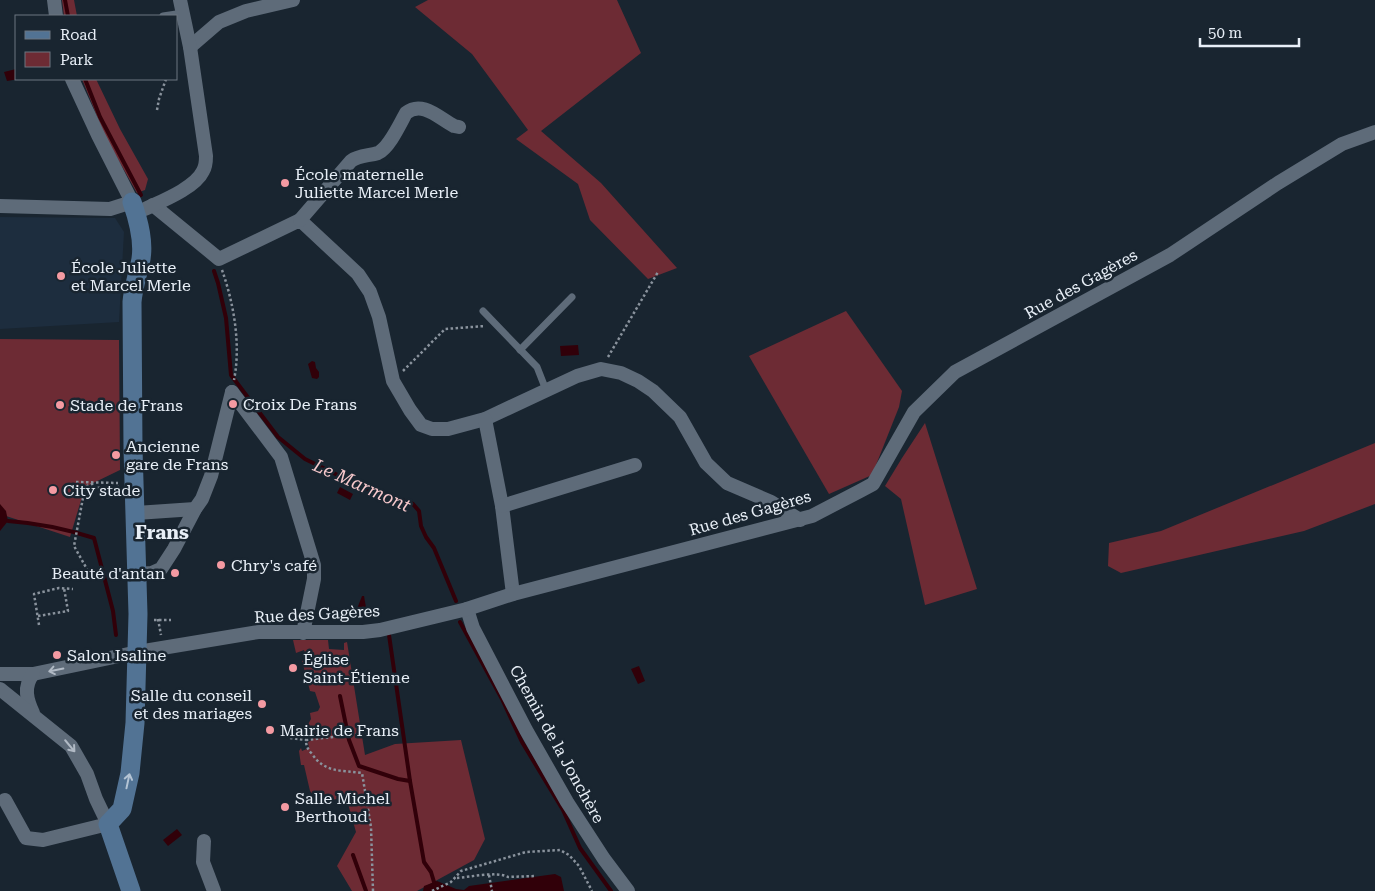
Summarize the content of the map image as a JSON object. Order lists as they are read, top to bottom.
{
  "streets": {
    "street": ["Rue des Gagères", "Chemin de la Jonchère"]
  },
  "crossings": [
    ["Rue des Gagères", "Chemin de la Jonchère"]
  ],
  "districts": ["Frans"],
  "water": ["Le Marmont"],
  "places": [
    "École maternelle Juliette Marcel Merle",
    "École Juliette et Marcel Merle",
    "Croix De Frans",
    "Stade de Frans",
    "Ancienne gare de Frans",
    "City stade",
    "Chry's café",
    "Beauté d'antan",
    "Salon Isaline",
    "Église Saint-Étienne",
    "Salle du conseil et des mariages",
    "Mairie de Frans",
    "Salle Michel Berthoud"
  ],
  "legend": ["Road", "Park"],
  "scale_bar": "50 m"
}
